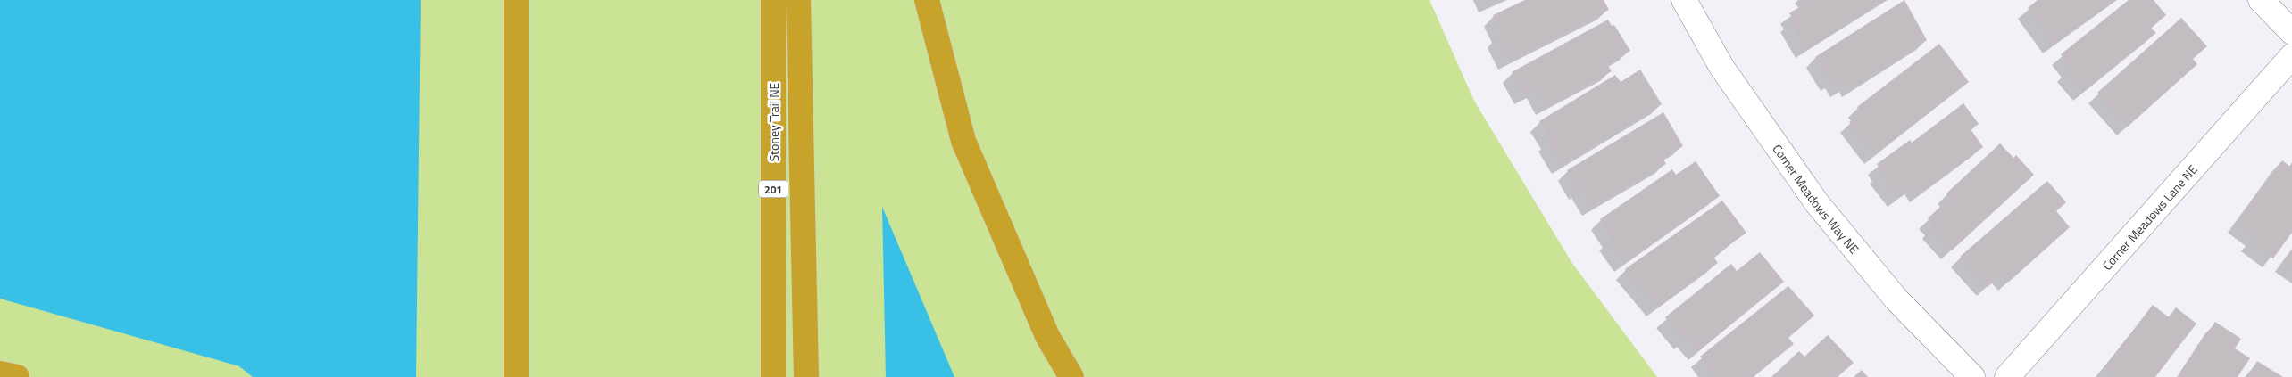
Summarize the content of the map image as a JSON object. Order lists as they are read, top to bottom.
{
  "streets": {
    "highway": ["Stoney Trail NE", "201"],
    "street": ["Corner Meadows Way NE", "Corner Meadows Lane NE"]
  }
}
